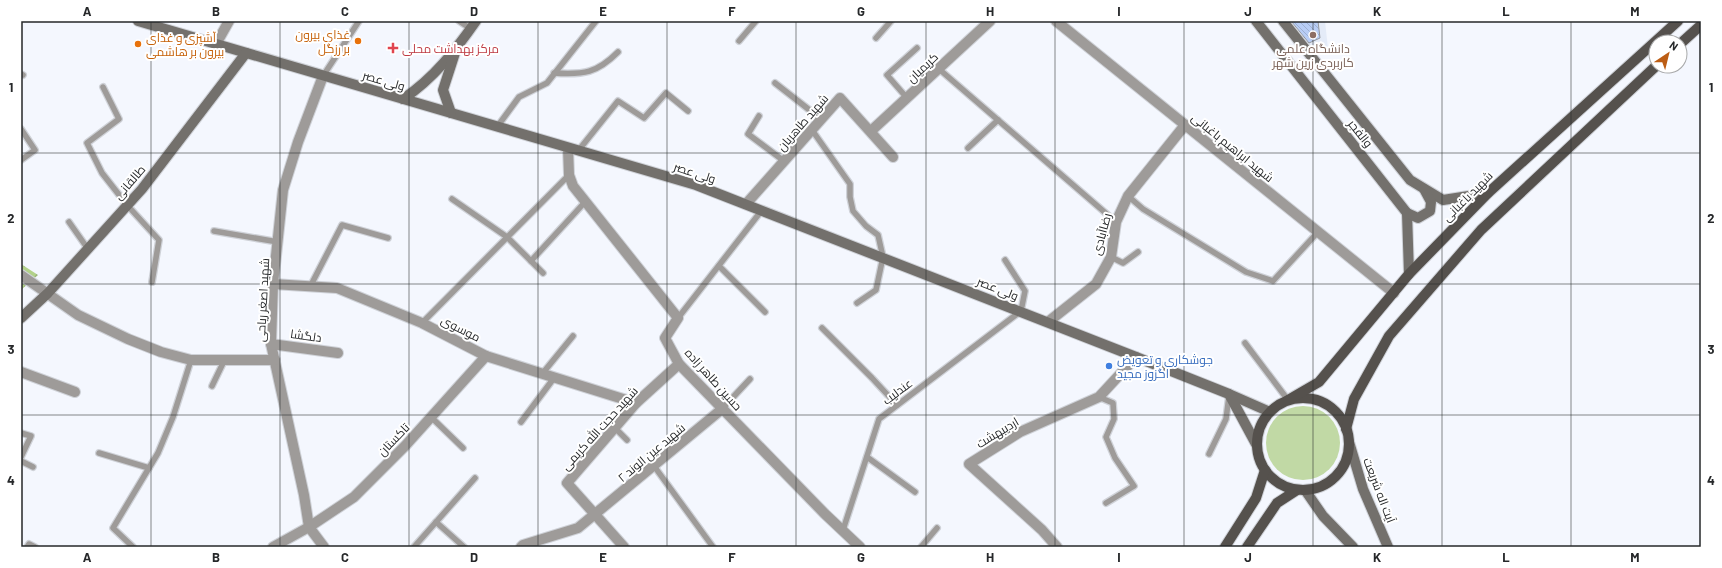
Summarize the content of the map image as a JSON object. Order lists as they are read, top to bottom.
{
  "streets": {
    "main road": ["شهید باغبانی"],
    "street": [
      "کریمیان",
      "ولی عصر",
      "شهید طاهریان",
      "والفجر",
      "شهید ابراهیم باغبانی",
      "طالقانی",
      "رضاآبادی",
      "شهید اصغر ریاحی",
      "موسوی",
      "دلگشا",
      "حسین طاهر زاده",
      "شهید حجت الله کریمی",
      "اردیبهشت",
      "تاکستان",
      "شهید عین الوند ۲",
      "آیت اله شریعت"
    ],
    "lane": ["عندلیب"]
  },
  "crossings": [
    ["کریمیان", "شهید طاهریان"],
    ["ولی عصر", "شهید طاهریان"],
    ["ولی عصر", "طالقانی"],
    ["ولی عصر", "شهید باغبانی"],
    ["ولی عصر", "رضاآبادی"],
    ["ولی عصر", "شهید اصغر ریاحی"],
    ["ولی عصر", "عندلیب"],
    ["ولی عصر", "اردیبهشت"],
    ["ولی عصر", "آیت اله شریعت"],
    ["والفجر", "شهید باغبانی"],
    ["شهید ابراهیم باغبانی", "شهید باغبانی"],
    ["شهید ابراهیم باغبانی", "رضاآبادی"],
    ["شهید باغبانی", "آیت اله شریعت"],
    ["شهید اصغر ریاحی", "موسوی"],
    ["شهید اصغر ریاحی", "دلگشا"],
    ["شهید اصغر ریاحی", "تاکستان"],
    ["موسوی", "شهید حجت الله کریمی"],
    ["موسوی", "تاکستان"],
    ["حسین طاهر زاده", "عندلیب"],
    ["حسین طاهر زاده", "شهید حجت الله کریمی"],
    ["حسین طاهر زاده", "شهید عین الوند ۲"],
    ["شهید حجت الله کریمی", "شهید عین الوند ۲"]
  ],
  "places": {
    "other": [
      "دانشگاه علمی کاربردی زرین شهر",
      "غذای بیرون بر رزگل",
      "آشپزی و غذای بیرون بر هاشمی",
      "جوشکاری و تعویض اگزوز مجید"
    ],
    "health": ["مرکز بهداشت محلی"]
  },
  "north": "top right",
  "grid": {
    "columns": [
      "A",
      "B",
      "C",
      "D",
      "E",
      "F",
      "G",
      "H",
      "I",
      "J",
      "K",
      "L",
      "M"
    ],
    "rows": [
      "1",
      "2",
      "3",
      "4"
    ]
  }
}
